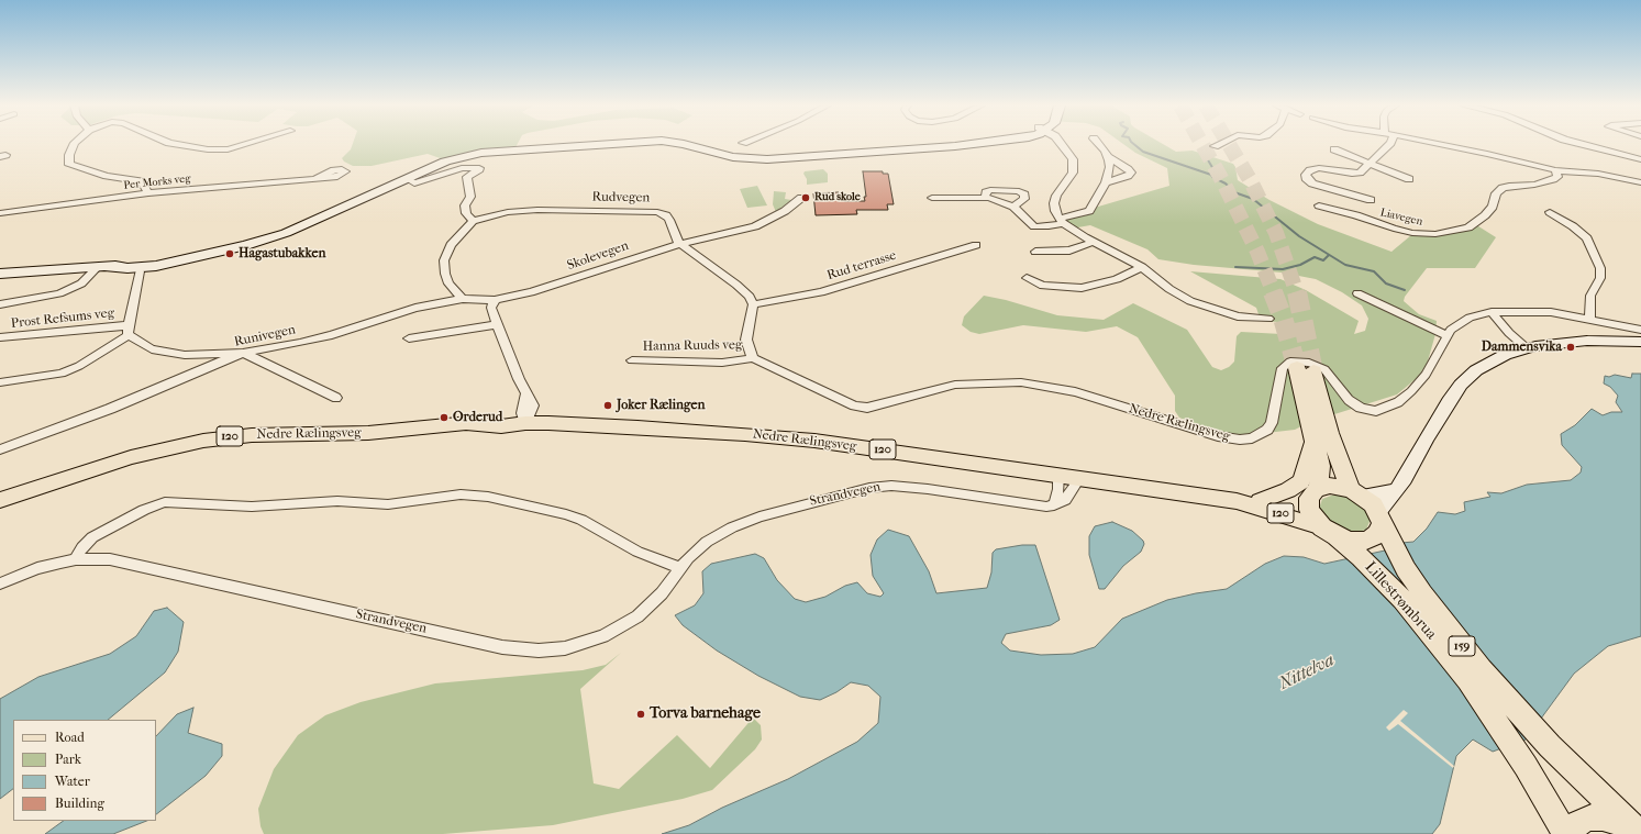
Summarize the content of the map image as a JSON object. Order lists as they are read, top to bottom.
{
  "streets": {
    "highway": ["Lillestrømbrua", "159"],
    "main road": ["Nedre Rælingsveg", "120"],
    "street": [
      "Per Morks veg",
      "Rudvegen",
      "Liavegen",
      "Skolevegen",
      "Rud terrasse",
      "Prost Refsums veg",
      "Runivegen",
      "Hanna Ruuds veg",
      "Strandvegen"
    ]
  },
  "crossings": [
    ["Rudvegen", "Skolevegen"],
    ["Rudvegen", "Rud terrasse"],
    ["Skolevegen", "Runivegen"],
    ["Hanna Ruuds veg", "Nedre Rælingsveg"],
    ["Nedre Rælingsveg", "Lillestrømbrua"],
    ["Nedre Rælingsveg", "159"],
    ["Lillestrømbrua", "159"]
  ],
  "water": ["Nittelva"],
  "places": [
    "Rud skole",
    "Hagastubakken",
    "Dammensvika",
    "Joker Rælingen",
    "Orderud",
    "Torva barnehage"
  ],
  "legend": [
    "Road",
    "Park",
    "Water",
    "Building"
  ]
}
